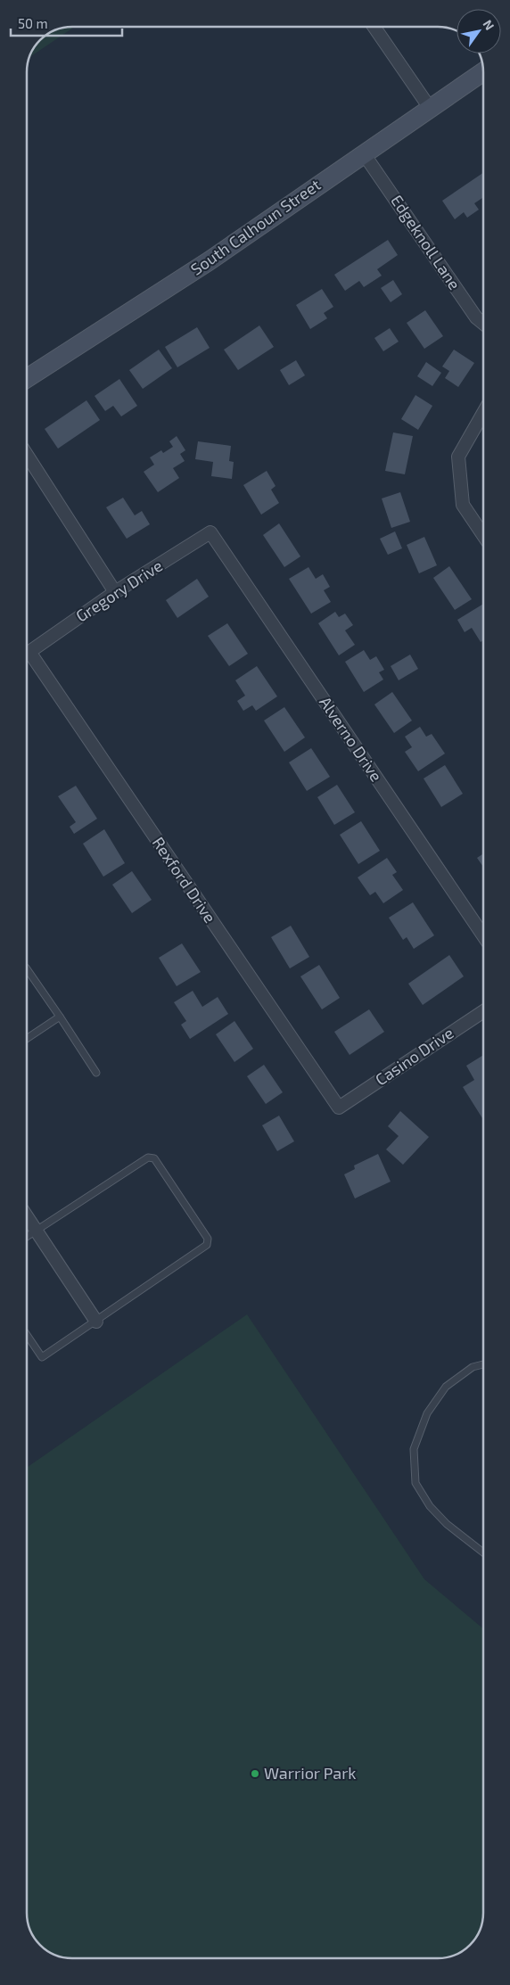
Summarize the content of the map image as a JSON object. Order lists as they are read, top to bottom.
{
  "streets": {
    "street": [
      "South Calhoun Street",
      "Edgeknoll Lane",
      "Gregory Drive",
      "Alverno Drive",
      "Rexford Drive",
      "Casino Drive"
    ]
  },
  "crossings": [
    ["South Calhoun Street", "Edgeknoll Lane"],
    ["Gregory Drive", "Alverno Drive"],
    ["Gregory Drive", "Rexford Drive"],
    ["Rexford Drive", "Casino Drive"]
  ],
  "places": ["Warrior Park"],
  "scale_bar": "50 m",
  "north": "top right"
}
